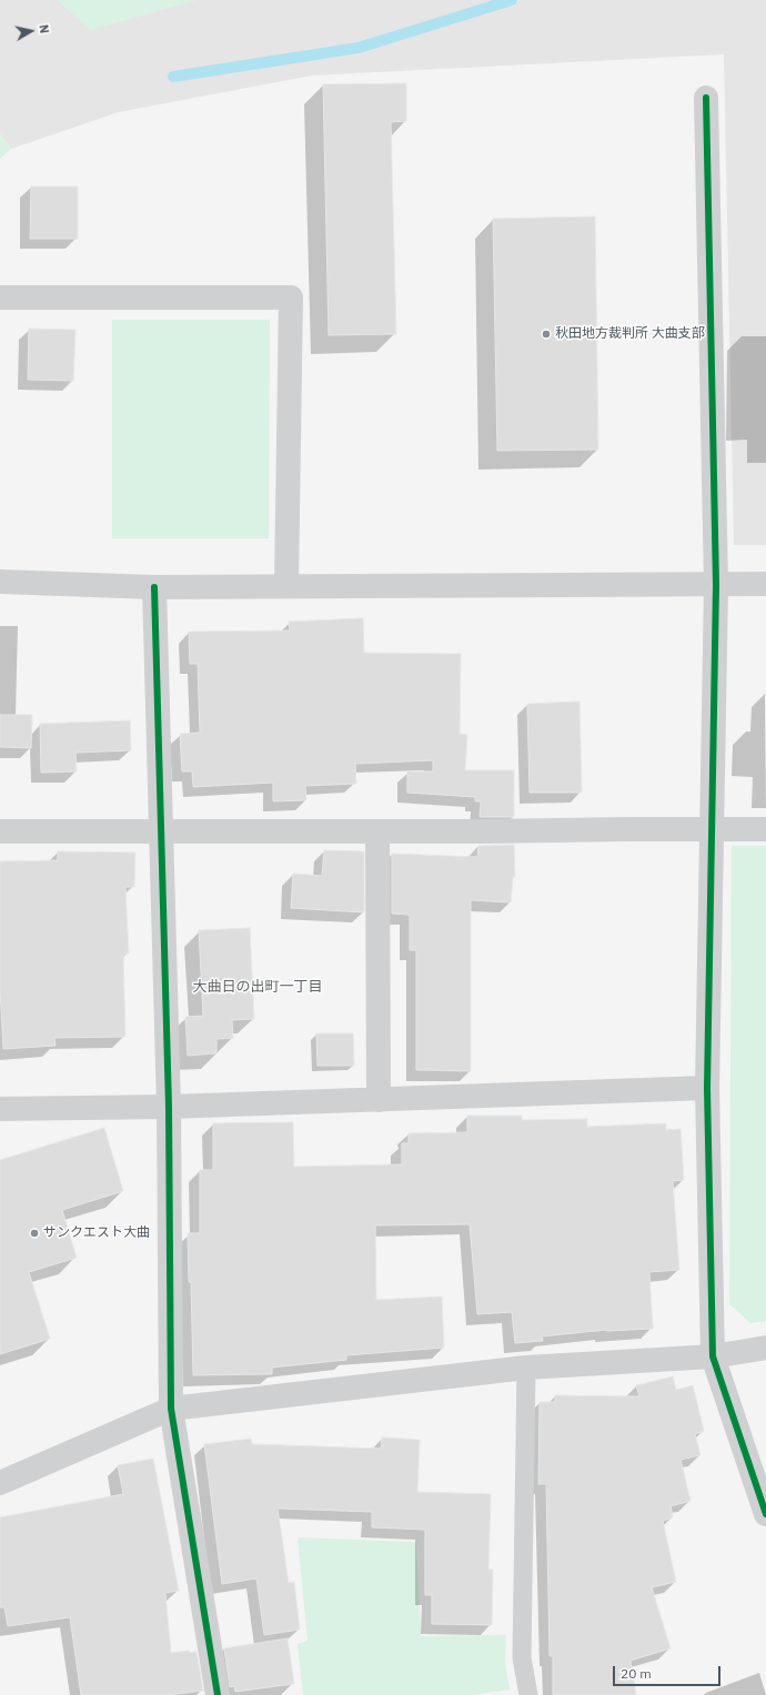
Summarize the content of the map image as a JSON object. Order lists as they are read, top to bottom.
{
  "districts": ["大曲日の出町一丁目"],
  "places": ["秋田地方裁判所 大曲支部", "サンクエスト大曲"],
  "scale_bar": "20 m",
  "north": "right"
}
